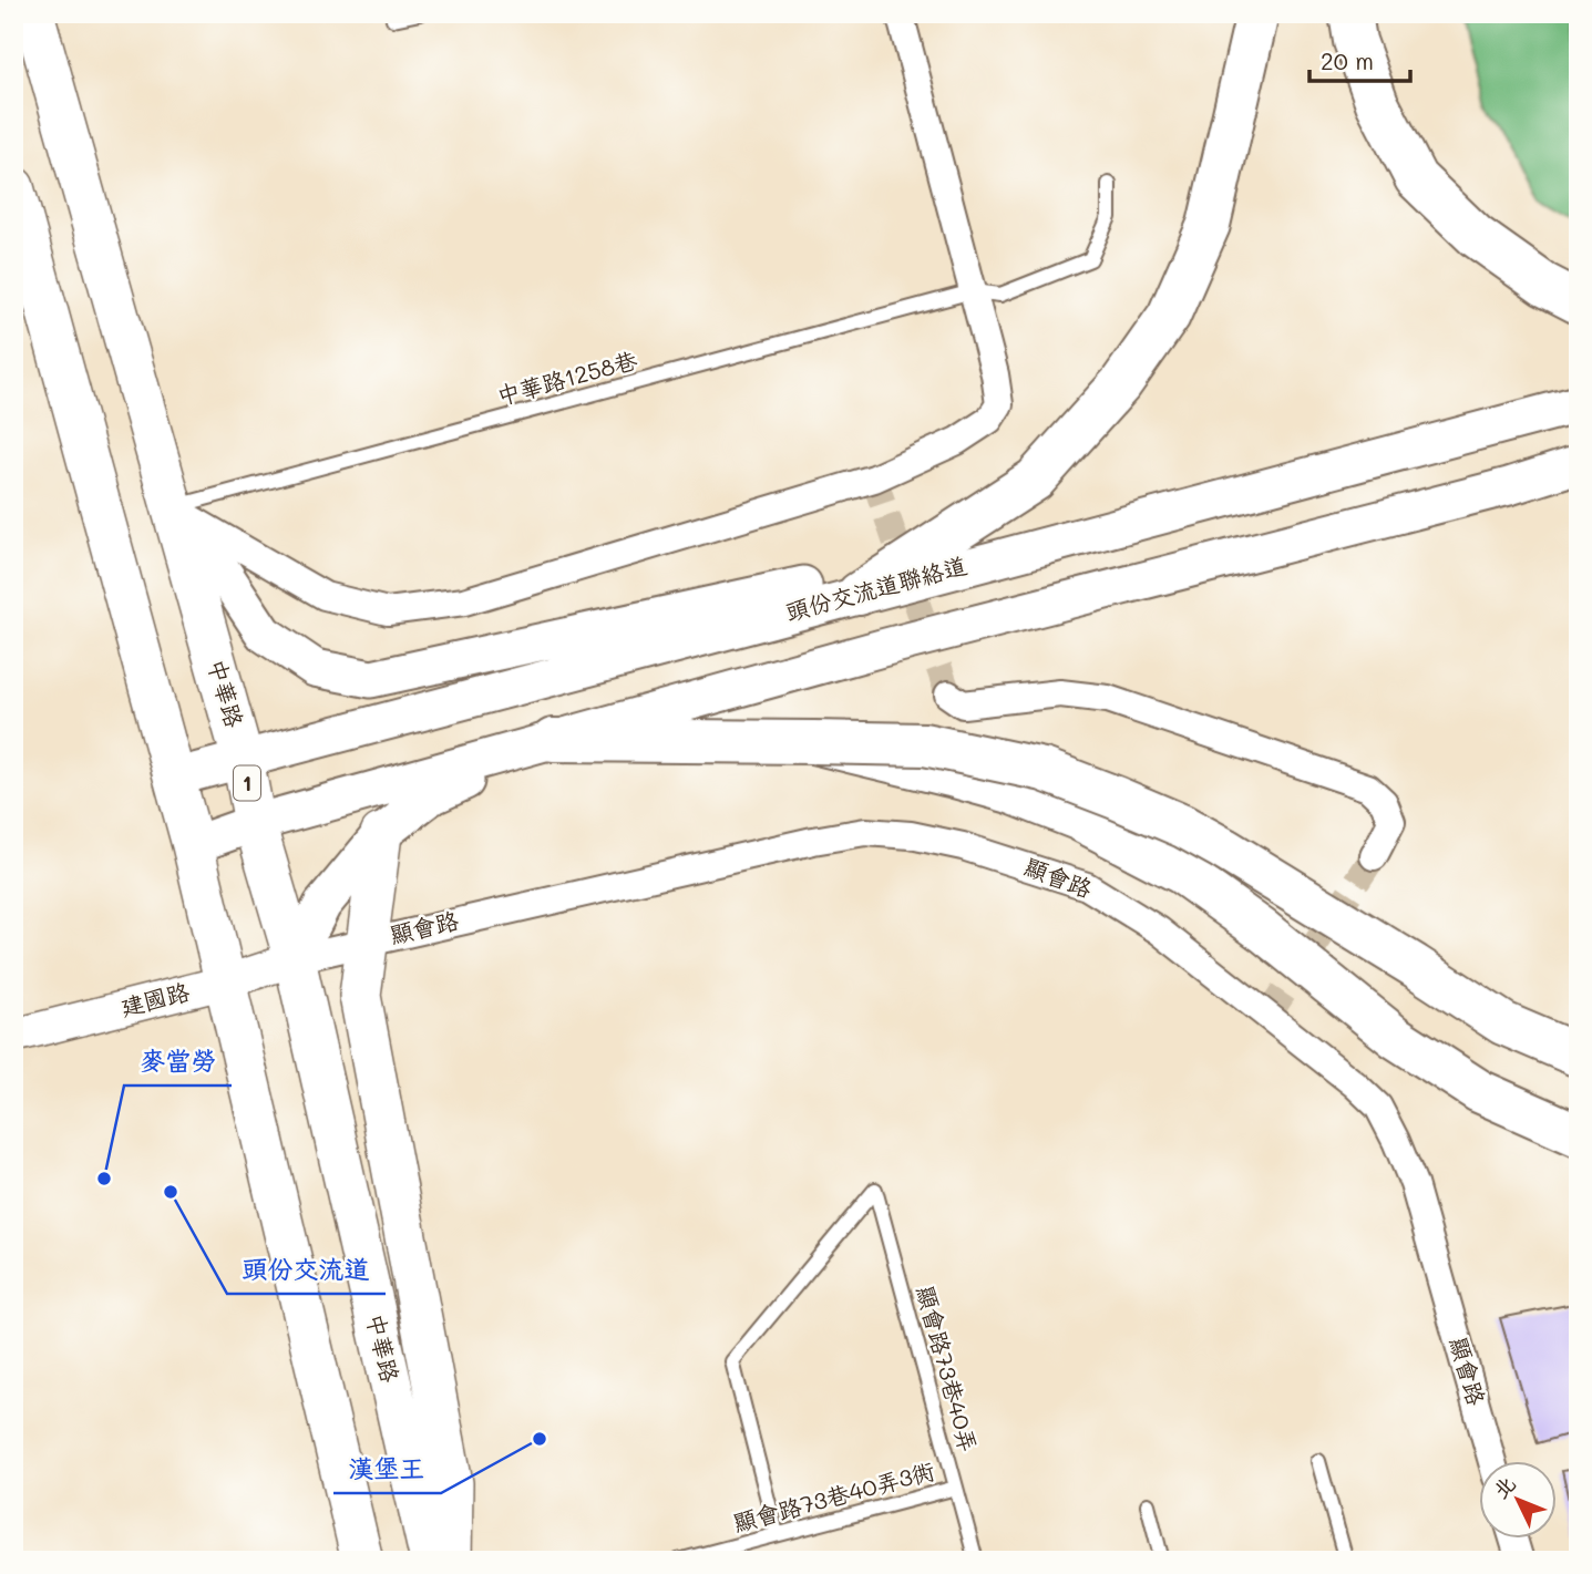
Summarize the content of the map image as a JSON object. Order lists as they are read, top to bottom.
{
  "streets": {
    "main road": ["頭份交流道聯絡道", "中華路", "1"],
    "street": ["顯會路", "建國路"],
    "lane": ["中華路1258巷", "顯會路73巷40弄", "顯會路73巷40弄3衖"]
  },
  "crossings": [
    ["中華路1258巷", "中華路"],
    ["頭份交流道聯絡道", "中華路"],
    ["中華路", "顯會路"],
    ["中華路", "建國路"],
    ["顯會路", "建國路"],
    ["顯會路73巷40弄", "顯會路73巷40弄3衖"]
  ],
  "places": ["麥當勞", "頭份交流道", "漢堡王"],
  "scale_bar": "20 m",
  "north": "top left"
}
